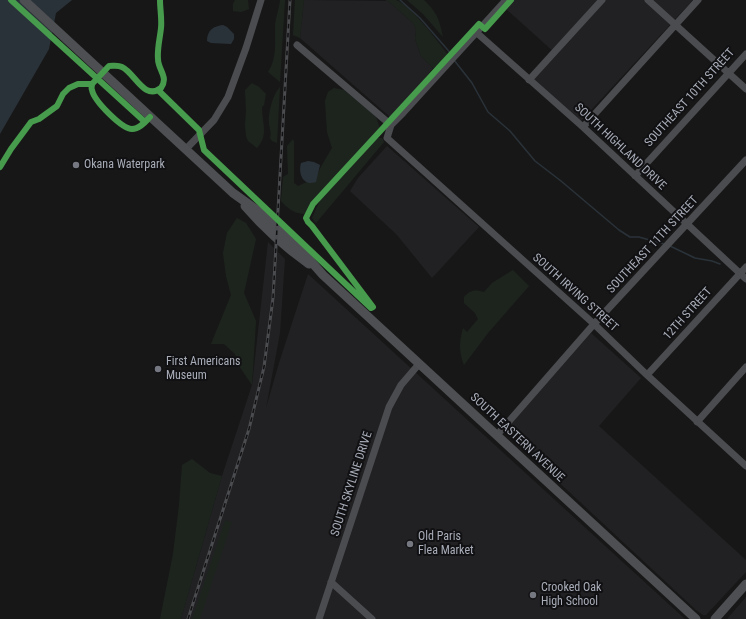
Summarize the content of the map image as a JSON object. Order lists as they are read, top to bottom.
{
  "streets": {
    "main road": ["SOUTH EASTERN AVENUE"],
    "street": [
      "SOUTHEAST 10TH STREET",
      "SOUTH HIGHLAND DRIVE",
      "SOUTHEAST 11TH STREET",
      "SOUTH IRVING STREET",
      "12TH STREET",
      "SOUTH SKYLINE DRIVE"
    ]
  },
  "crossings": [
    ["SOUTHEAST 10TH STREET", "SOUTH HIGHLAND DRIVE"],
    ["SOUTH HIGHLAND DRIVE", "SOUTHEAST 11TH STREET"],
    ["SOUTH HIGHLAND DRIVE", "12TH STREET"],
    ["SOUTHEAST 11TH STREET", "SOUTH IRVING STREET"],
    ["SOUTHEAST 11TH STREET", "SOUTH EASTERN AVENUE"],
    ["SOUTH IRVING STREET", "12TH STREET"],
    ["SOUTH EASTERN AVENUE", "SOUTH SKYLINE DRIVE"]
  ],
  "places": [
    "Okana Waterpark",
    "First Americans Museum",
    "Old Paris Flea Market",
    "Crooked Oak High School"
  ]
}
